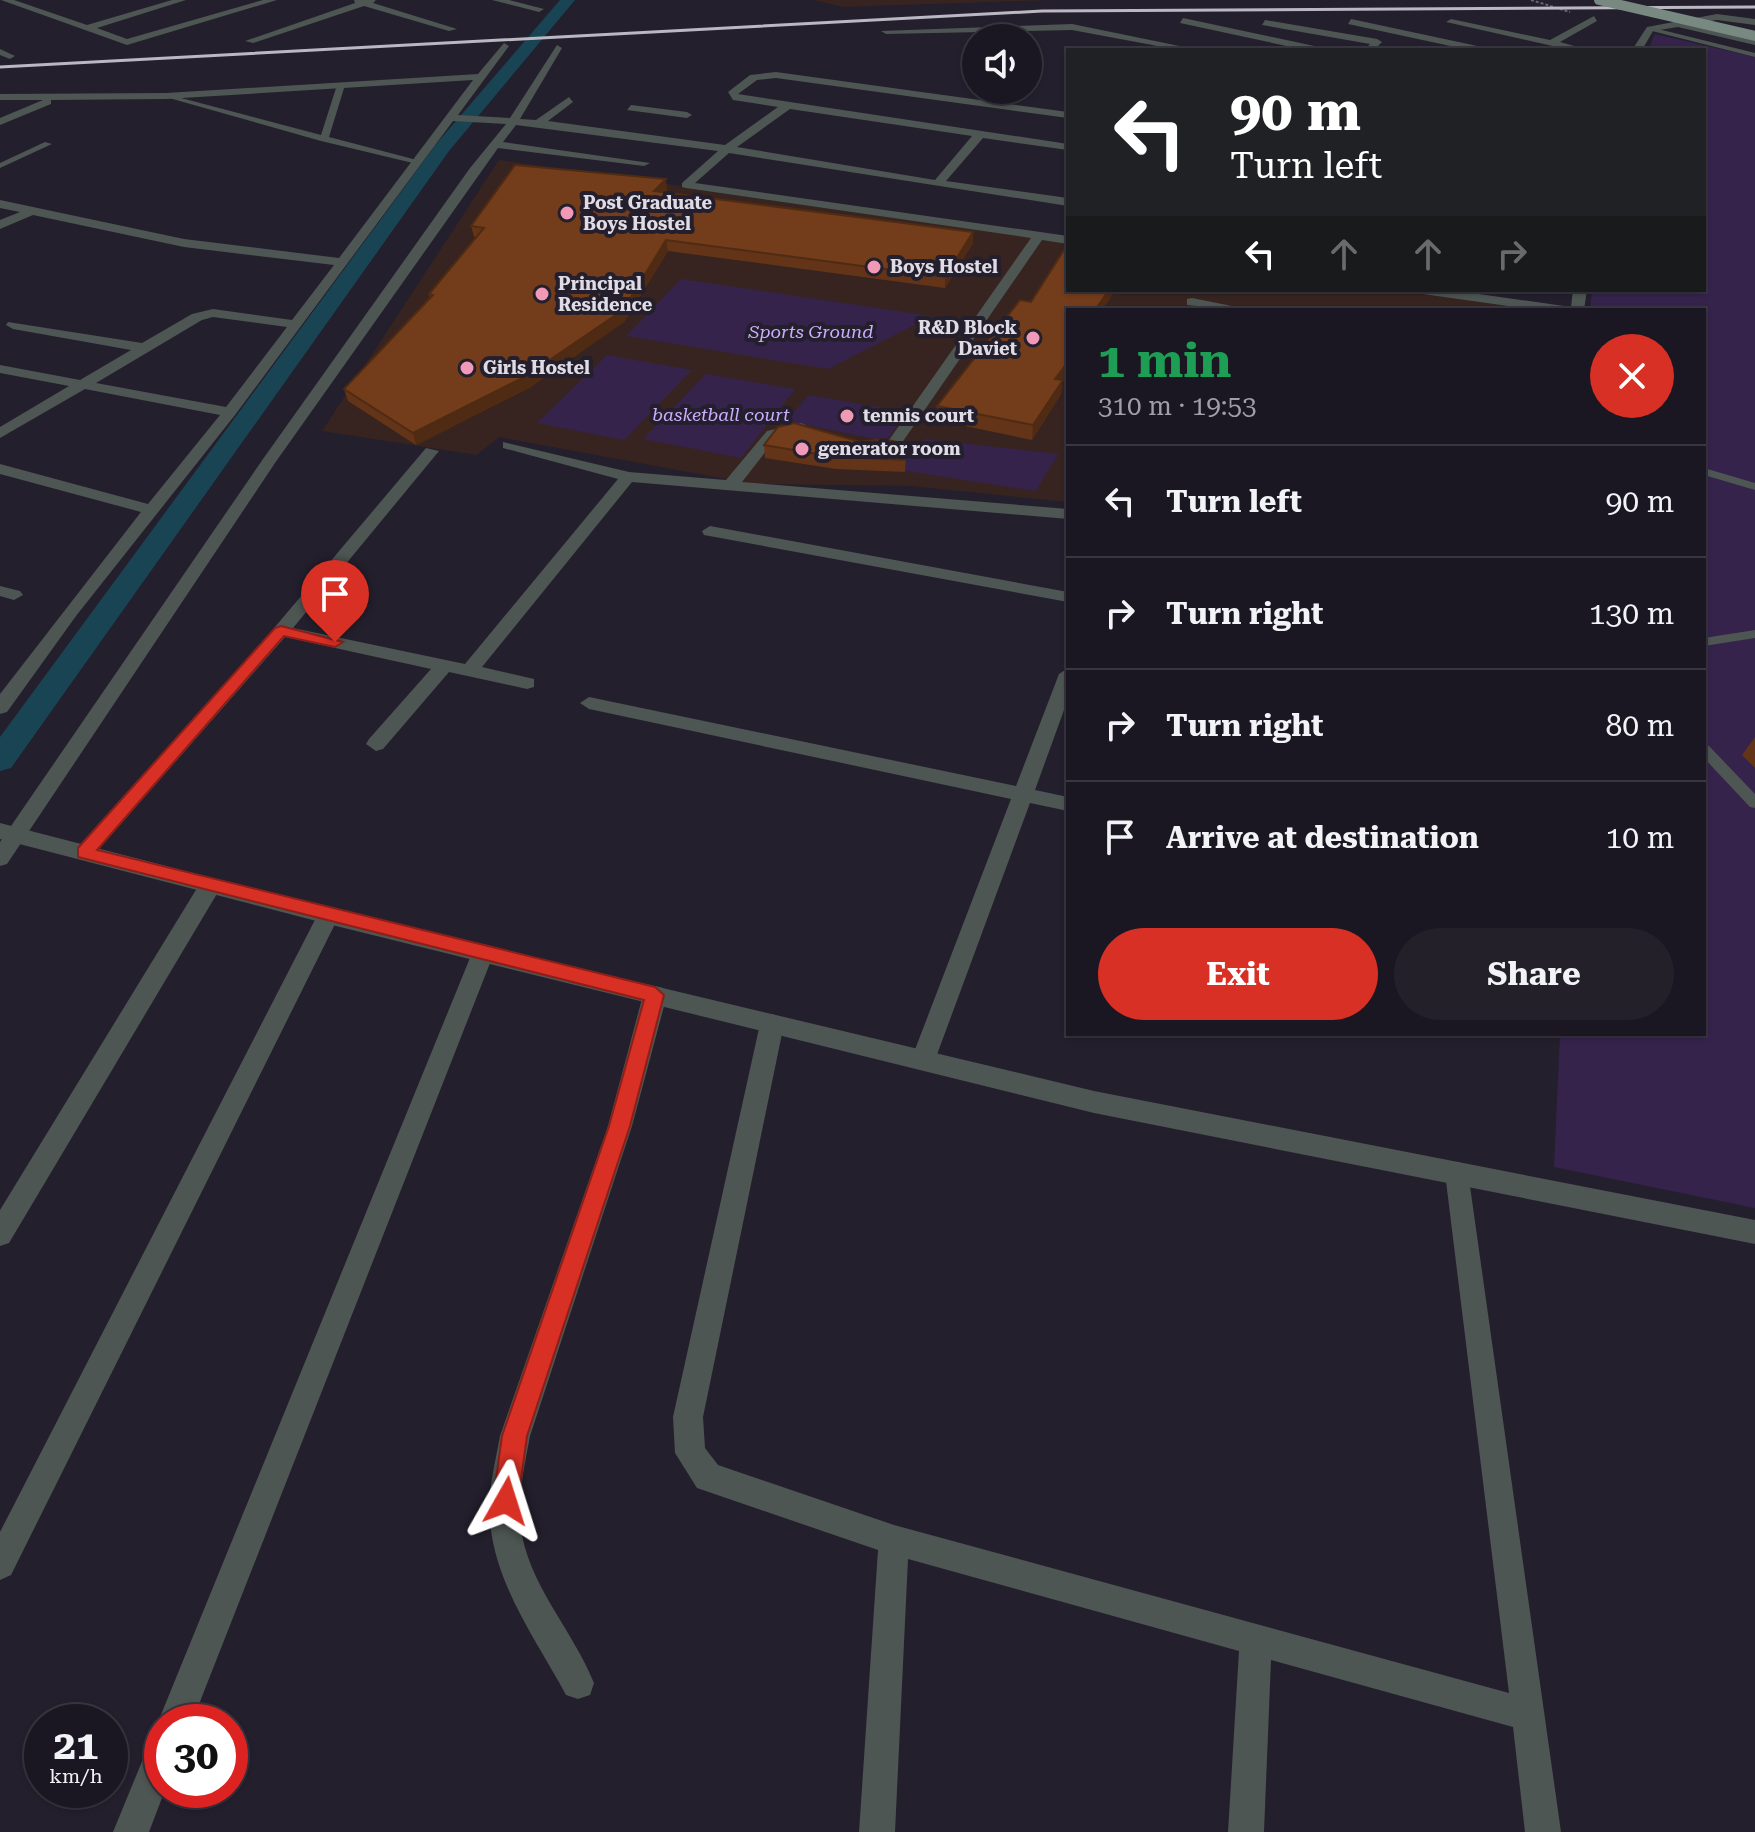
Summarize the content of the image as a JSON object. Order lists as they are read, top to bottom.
{
  "parks": ["Sports Ground", "basketball court"],
  "places": [
    "Post Graduate Boys Hostel",
    "Boys Hostel",
    "Principal Residence",
    "R&D Block Daviet",
    "Girls Hostel",
    "tennis court",
    "generator room"
  ],
  "page": {
    "turn": ["90 m", "Turn left"],
    "heading": ["1 min", "310 m · 19:53"],
    "list": [
      {
        "name": "Turn left",
        "value": "90 m"
      },
      {
        "name": "Turn right",
        "value": "130 m"
      },
      {
        "name": "Turn right",
        "value": "80 m"
      },
      {
        "name": "Arrive at destination",
        "value": "10 m"
      }
    ],
    "buttons": ["Exit", "Share"],
    "speed": "21 km/h",
    "limit": "30"
  }
}
